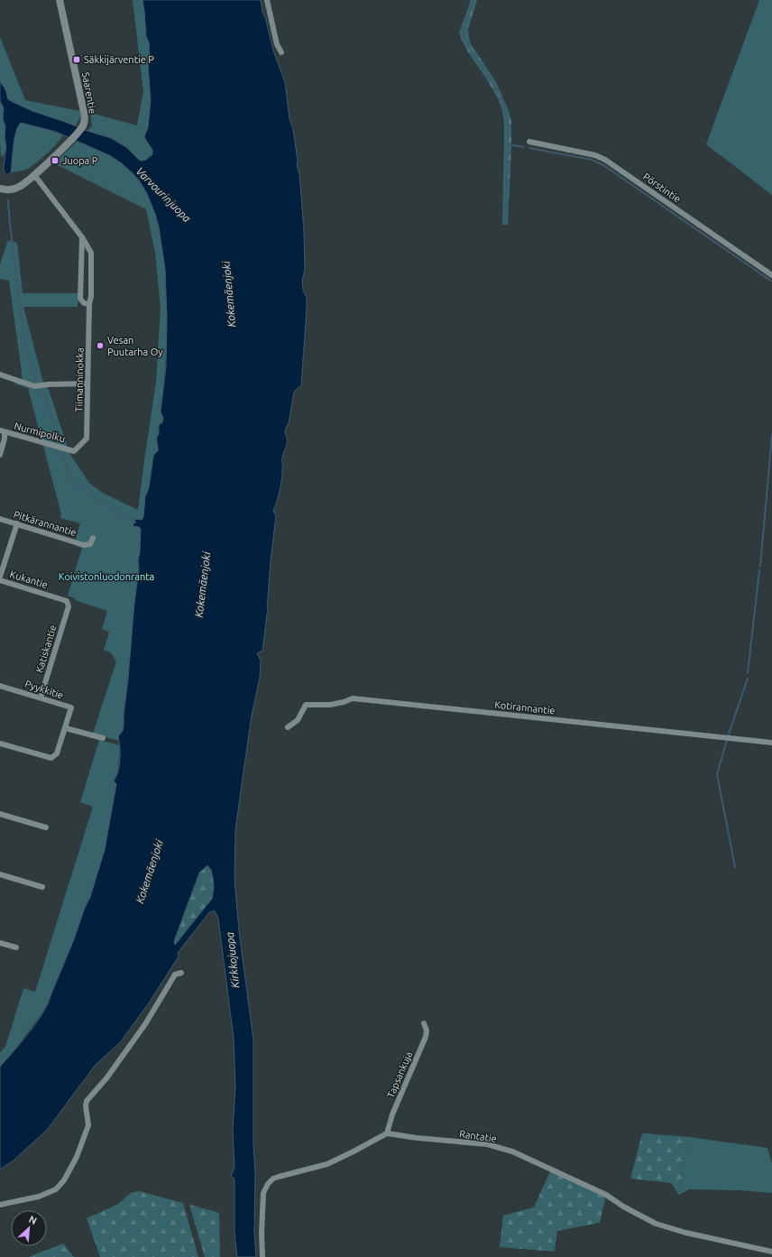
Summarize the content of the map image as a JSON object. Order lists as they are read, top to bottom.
{
  "streets": {
    "street": [
      "Saarentie",
      "Pörstintie",
      "Tiimanninokka",
      "Nurmipolku",
      "Pitkärannantie",
      "Kukantie",
      "Katiskantie",
      "Pyykkitie",
      "Kotirannantie",
      "Tapsankuja",
      "Rantatie"
    ]
  },
  "crossings": [
    ["Saarentie", "Tiimanninokka"],
    ["Tiimanninokka", "Nurmipolku"],
    ["Kukantie", "Katiskantie"],
    ["Katiskantie", "Pyykkitie"],
    ["Tapsankuja", "Rantatie"]
  ],
  "water": ["Varvourinjuopa", "Kokemäenjoki", "Kirkkojuopa"],
  "parks": ["Koivistonluodonranta"],
  "places": {
    "transit": ["Säkkijärventie P", "Juopa P"],
    "other": ["Vesan Puutarha Oy"]
  },
  "north": "top right"
}
